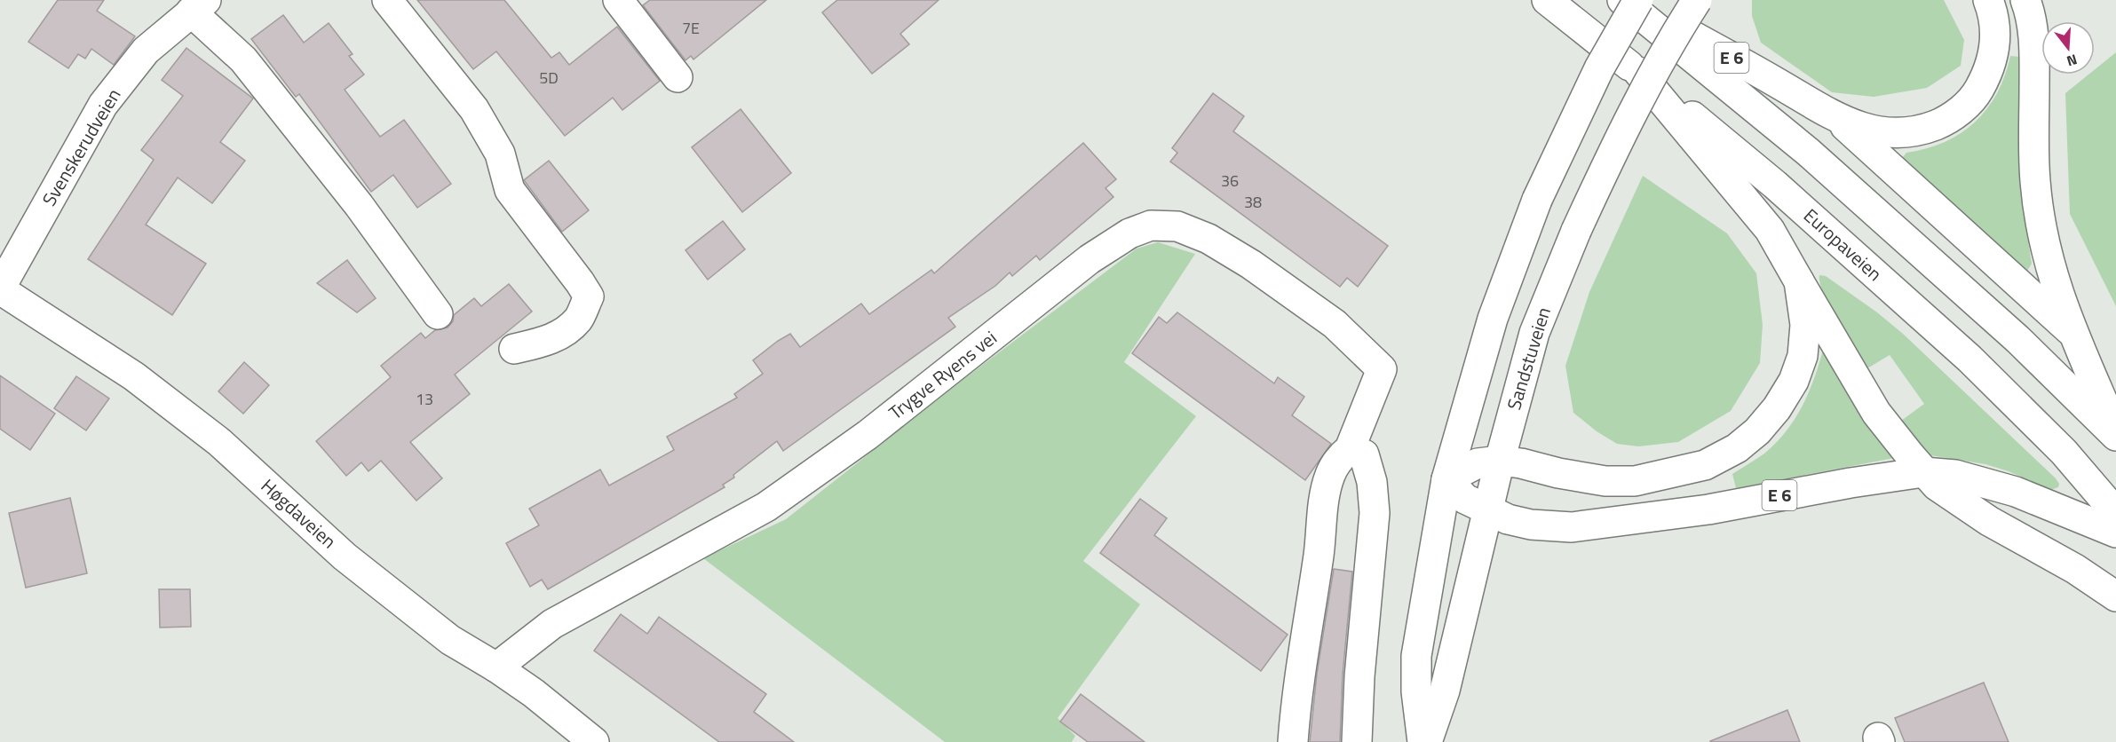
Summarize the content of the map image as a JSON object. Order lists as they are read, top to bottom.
{
  "streets": {
    "main road": [
      "E 6",
      "Svenskerudveien",
      "Europaveien",
      "Sandstuveien",
      "Trygve Ryens vei",
      "Høgdaveien"
    ]
  },
  "crossings": [
    ["E 6", "Sandstuveien"],
    ["Svenskerudveien", "Høgdaveien"],
    ["Trygve Ryens vei", "Høgdaveien"]
  ],
  "house_numbers": [
    "7E",
    "5D",
    "36",
    "38",
    "13"
  ],
  "north": "bottom"
}
